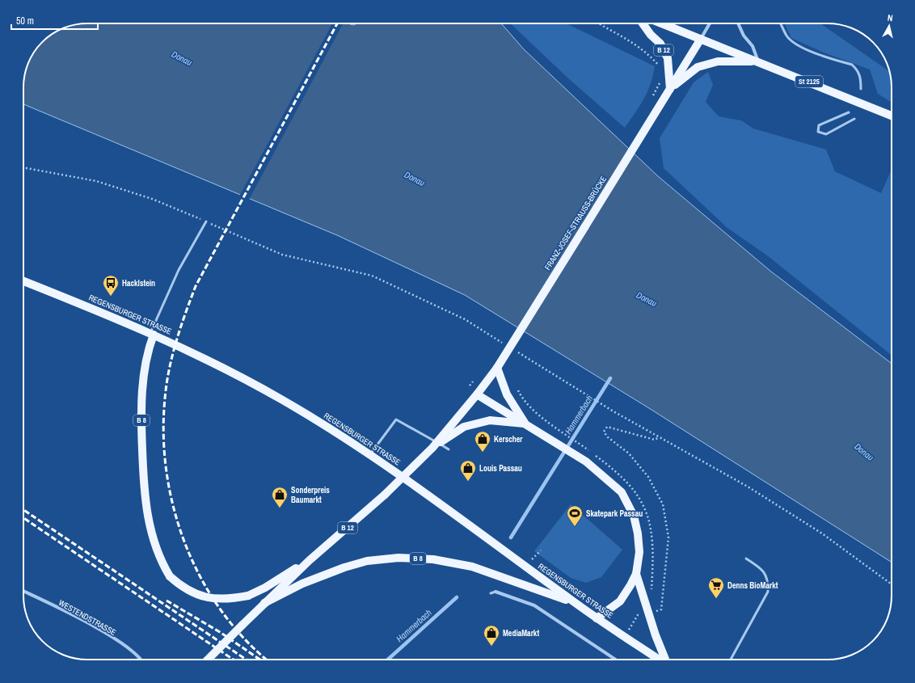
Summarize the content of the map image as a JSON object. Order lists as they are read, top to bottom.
{
  "streets": {
    "main road": [
      "B 12",
      "St 2125",
      "FRANZ-JOSEF-STRAUSS-BRÜCKE",
      "REGENSBURGER STRASSE",
      "B 8"
    ],
    "street": ["WESTENDSTRASSE"]
  },
  "crossings": [
    ["B 12", "FRANZ-JOSEF-STRAUSS-BRÜCKE"],
    ["B 12", "B 8"],
    ["St 2125", "FRANZ-JOSEF-STRAUSS-BRÜCKE"],
    ["FRANZ-JOSEF-STRAUSS-BRÜCKE", "B 8"],
    ["REGENSBURGER STRASSE", "B 8"]
  ],
  "water": ["Donau", "Hammerbach"],
  "places": {
    "bus stop": ["Hacklstein"],
    "shop": [
      "Kerscher",
      "Louis Passau",
      "Sonderpreis Baumarkt",
      "MediaMarkt"
    ],
    "sports": ["Skatepark Passau"],
    "supermarket": ["Denns BioMarkt"]
  },
  "scale_bar": "50 m",
  "north": "top"
}
